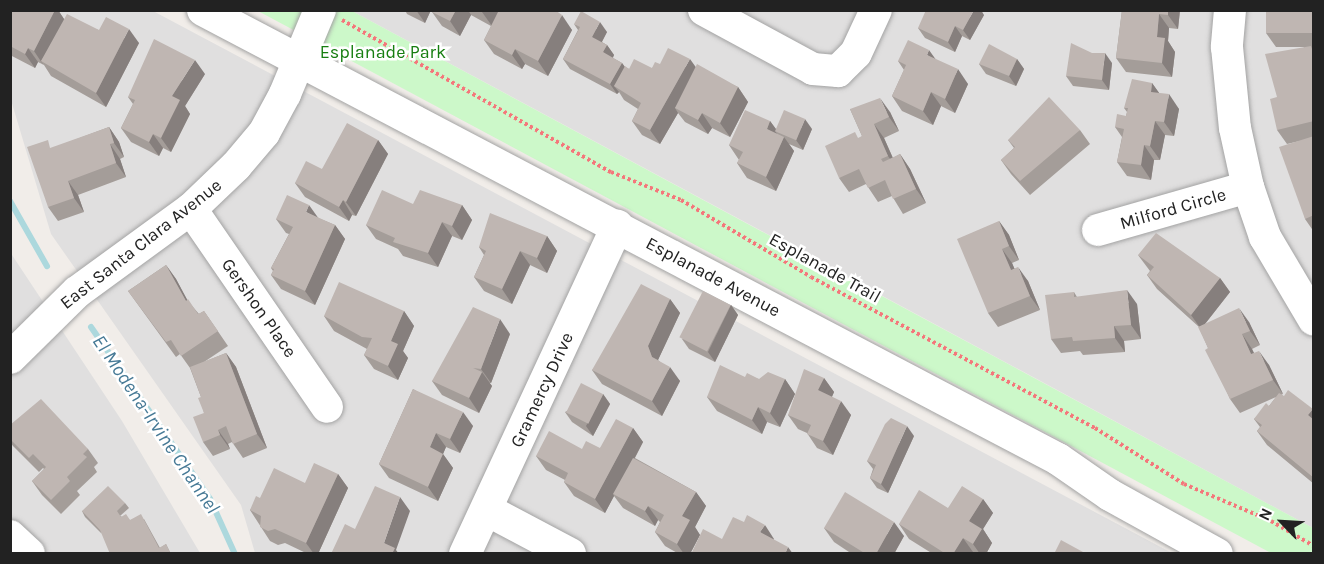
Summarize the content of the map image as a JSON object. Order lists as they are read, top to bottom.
{
  "streets": {
    "street": [
      "Milford Circle",
      "East Santa Clara Avenue",
      "Esplanade Avenue",
      "Gershon Place",
      "Gramercy Drive"
    ],
    "path": ["Esplanade Trail"]
  },
  "crossings": [
    ["East Santa Clara Avenue", "Esplanade Trail"],
    ["East Santa Clara Avenue", "Esplanade Avenue"],
    ["East Santa Clara Avenue", "Gershon Place"],
    ["Esplanade Avenue", "Gramercy Drive"]
  ],
  "water": ["El Modena-Irvine Channel"],
  "parks": ["Esplanade Park"],
  "north": "top left"
}
